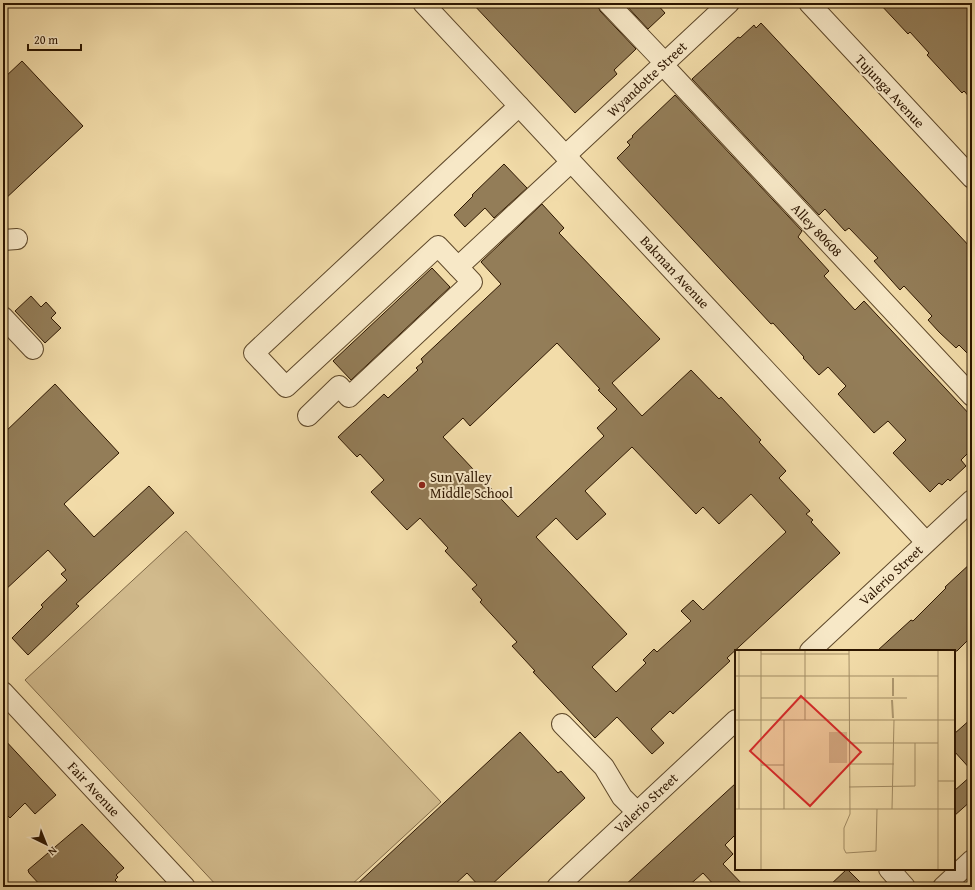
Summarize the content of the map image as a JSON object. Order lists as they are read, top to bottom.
{
  "streets": {
    "street": [
      "Wyandotte Street",
      "Tujunga Avenue",
      "Alley 80608",
      "Bakman Avenue",
      "Valerio Street",
      "Fair Avenue"
    ]
  },
  "crossings": [
    ["Wyandotte Street", "Alley 80608"],
    ["Wyandotte Street", "Bakman Avenue"],
    ["Bakman Avenue", "Valerio Street"]
  ],
  "places": ["Sun Valley Middle School"],
  "scale_bar": "20 m",
  "north": "bottom right"
}
